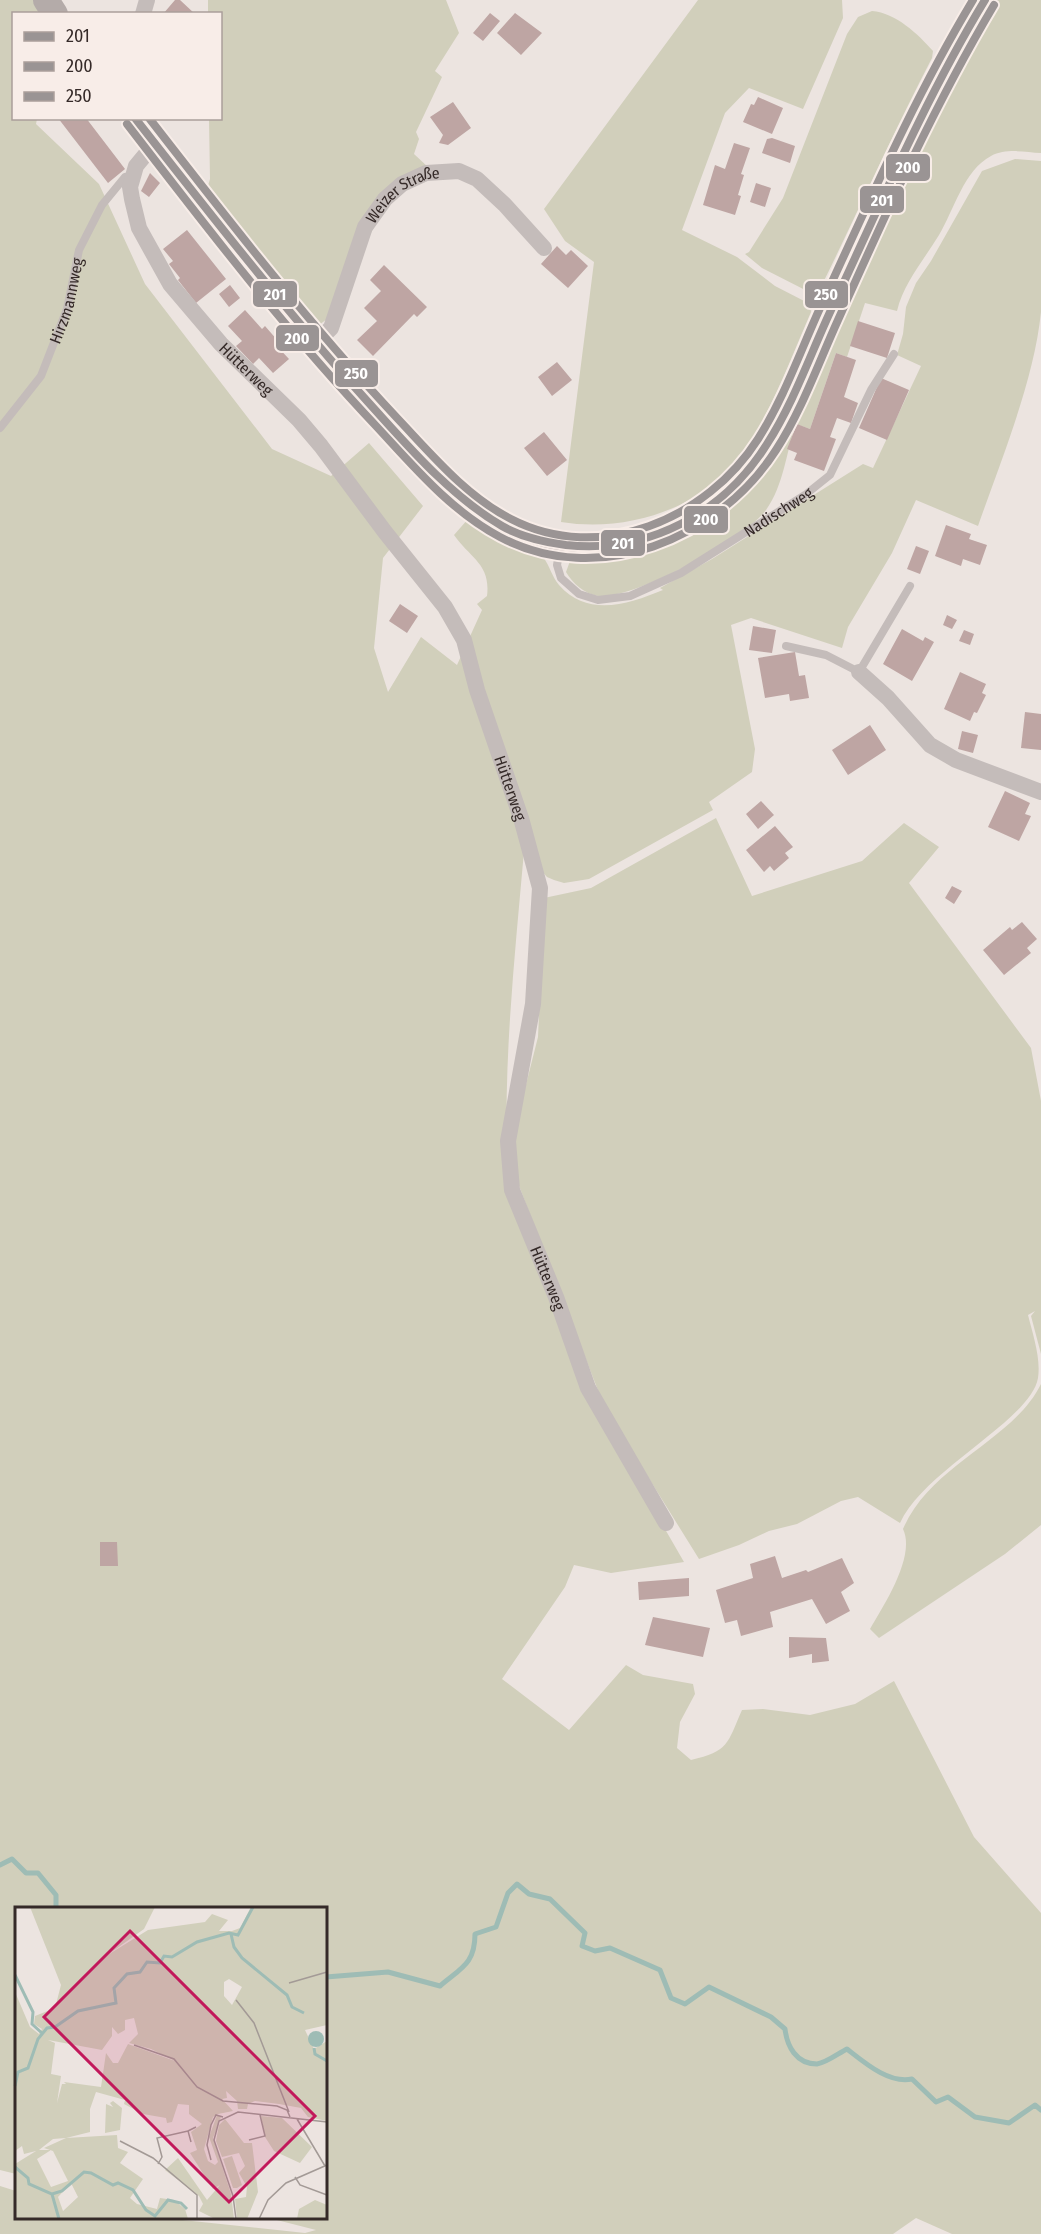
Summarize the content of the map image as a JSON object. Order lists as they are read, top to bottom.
{
  "streets": {
    "street": ["Weizer Straße", "Hütterweg"],
    "lane": ["Hirzmannweg", "Nadischweg"]
  },
  "crossings": [
    ["Hirzmannweg", "Hütterweg"]
  ],
  "lines": ["transit line 201", "transit line 250", "transit line 200"],
  "legend": ["201", "200", "250"]
}
